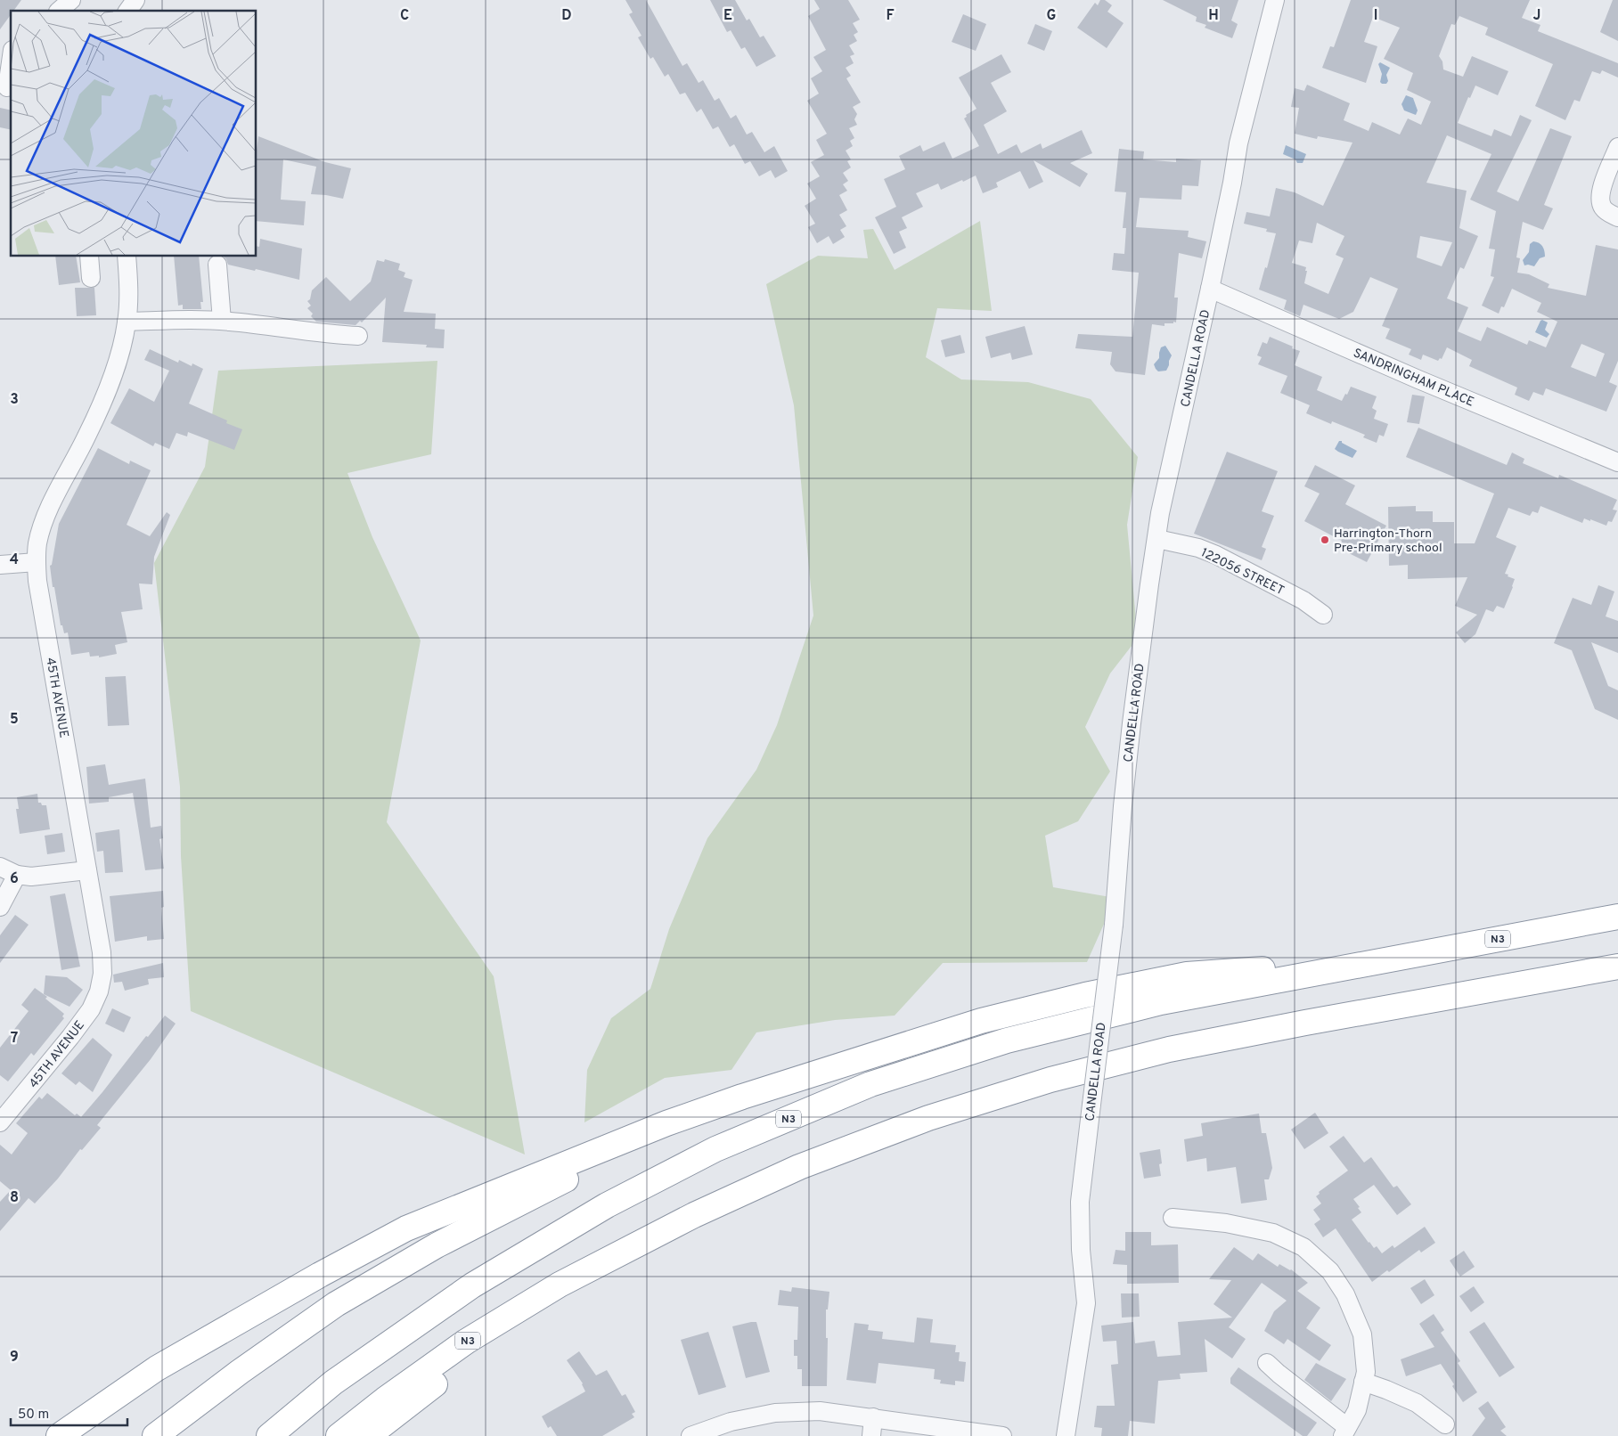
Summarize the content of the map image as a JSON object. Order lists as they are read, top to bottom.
{
  "streets": {
    "highway": ["N3"],
    "street": [
      "CANDELLA ROAD",
      "SANDRINGHAM PLACE",
      "122056 STREET",
      "45TH AVENUE"
    ]
  },
  "crossings": [
    ["CANDELLA ROAD", "SANDRINGHAM PLACE"],
    ["CANDELLA ROAD", "122056 STREET"]
  ],
  "places": ["Harrington-Thorn Pre-Primary school"],
  "scale_bar": "50 m",
  "grid": {
    "columns": [
      "C",
      "D",
      "E",
      "F",
      "G",
      "H",
      "I",
      "J"
    ],
    "rows": [
      "3",
      "4",
      "5",
      "6",
      "7",
      "8",
      "9"
    ]
  }
}
